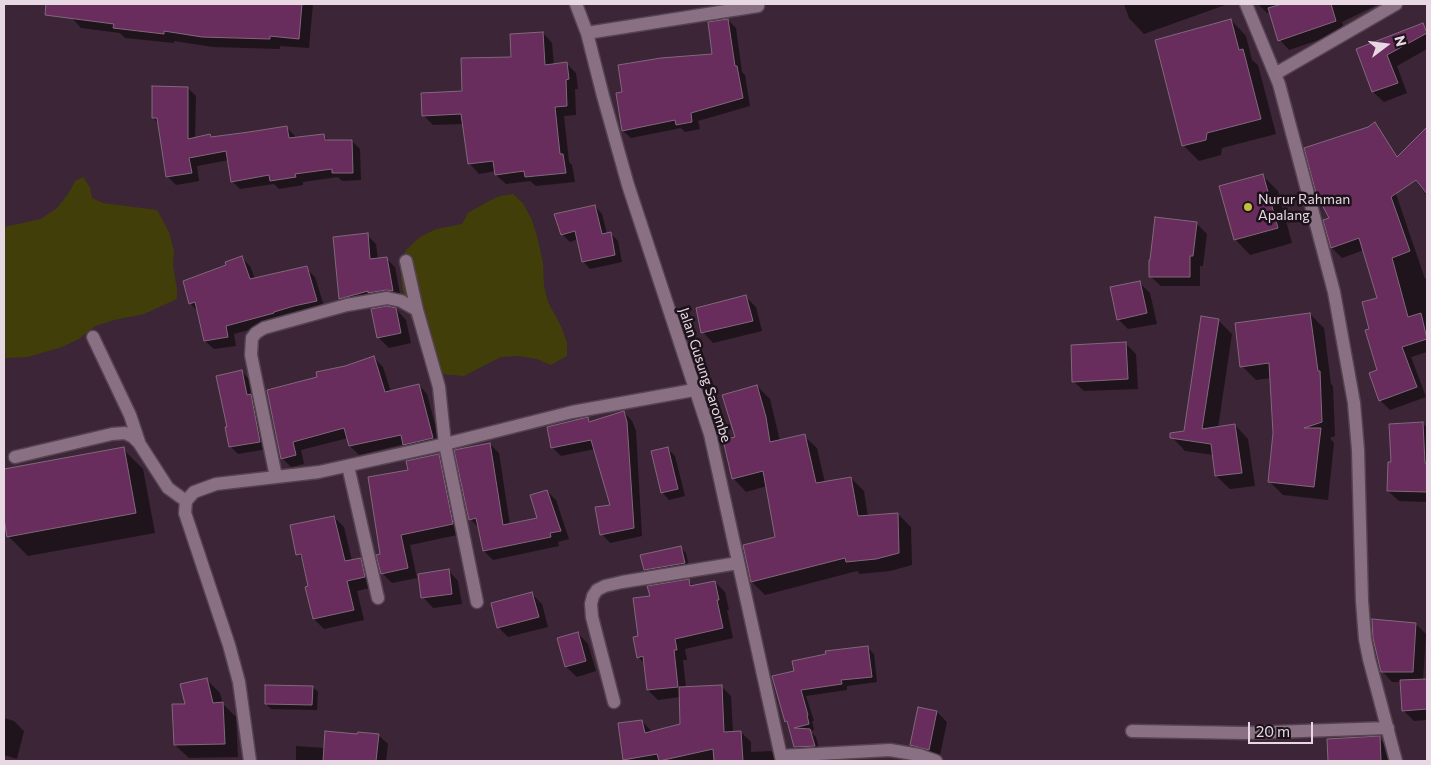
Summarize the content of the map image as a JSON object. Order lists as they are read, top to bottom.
{
  "streets": {
    "street": ["Jalan Gusung Sarombe"]
  },
  "places": ["Nurur Rahman Apalang"],
  "scale_bar": "20 m",
  "north": "right"
}
